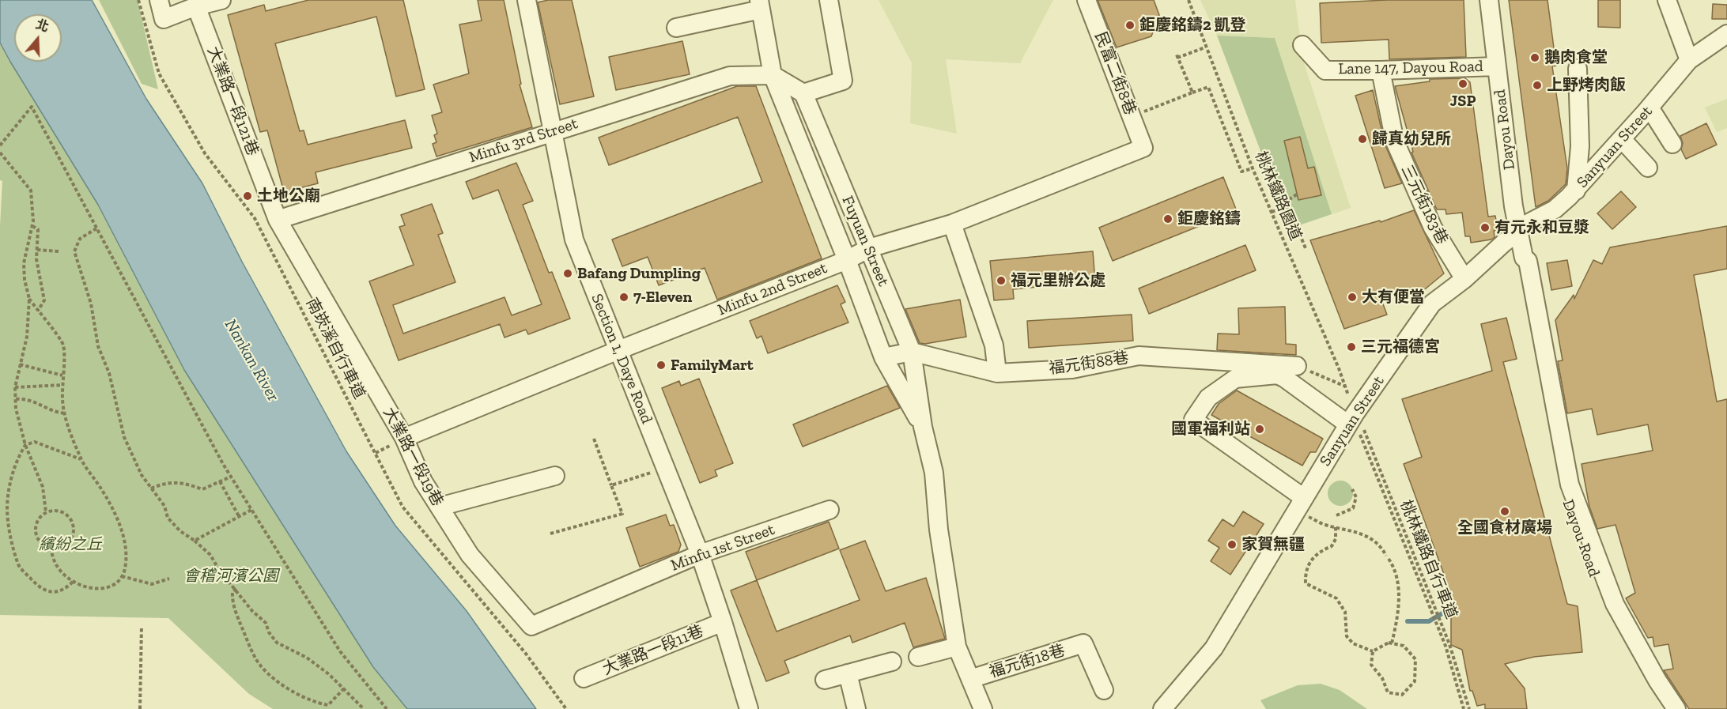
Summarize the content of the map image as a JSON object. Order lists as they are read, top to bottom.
{
  "streets": {
    "street": [
      "Lane 147, Dayou Road",
      "民富二街8巷",
      "大業路一段121巷",
      "Dayou Road",
      "Minfu 3rd Street",
      "Sanyuan Street",
      "三元街183巷",
      "Fuyuan Street",
      "Minfu 2nd Street",
      "Section 1, Daye Road",
      "福元街88巷",
      "大業路一段19巷",
      "Minfu 1st Street",
      "大業路一段11巷",
      "福元街18巷"
    ],
    "path": ["桃林鐵路園道", "南崁溪自行車道", "桃林鐵路自行車道"]
  },
  "crossings": [
    ["Lane 147, Dayou Road", "Dayou Road"],
    ["Lane 147, Dayou Road", "三元街183巷"],
    ["民富二街8巷", "Minfu 2nd Street"],
    ["大業路一段121巷", "Minfu 3rd Street"],
    ["大業路一段121巷", "大業路一段19巷"],
    ["Dayou Road", "Sanyuan Street"],
    ["Minfu 3rd Street", "Fuyuan Street"],
    ["Minfu 3rd Street", "Section 1, Daye Road"],
    ["Minfu 3rd Street", "大業路一段19巷"],
    ["Sanyuan Street", "三元街183巷"],
    ["Fuyuan Street", "Minfu 2nd Street"],
    ["Fuyuan Street", "福元街88巷"],
    ["Fuyuan Street", "福元街18巷"],
    ["Minfu 2nd Street", "Section 1, Daye Road"],
    ["Minfu 2nd Street", "大業路一段19巷"],
    ["Section 1, Daye Road", "Minfu 1st Street"],
    ["Section 1, Daye Road", "大業路一段11巷"],
    ["大業路一段19巷", "Minfu 1st Street"]
  ],
  "water": ["Nankan River"],
  "parks": ["繽紛之丘", "會稽河濱公園"],
  "places": [
    "鉅慶銘鑄2 凱登",
    "鵝肉食堂",
    "JSP",
    "上野烤肉飯",
    "歸真幼兒所",
    "土地公廟",
    "鉅慶銘鑄",
    "有元永和豆漿",
    "Bafang Dumpling",
    "福元里辦公處",
    "7-Eleven",
    "大有便當",
    "三元福德宮",
    "FamilyMart",
    "國軍福利站",
    "全國食材廣場",
    "家賀無疆"
  ],
  "north": "top"
}
